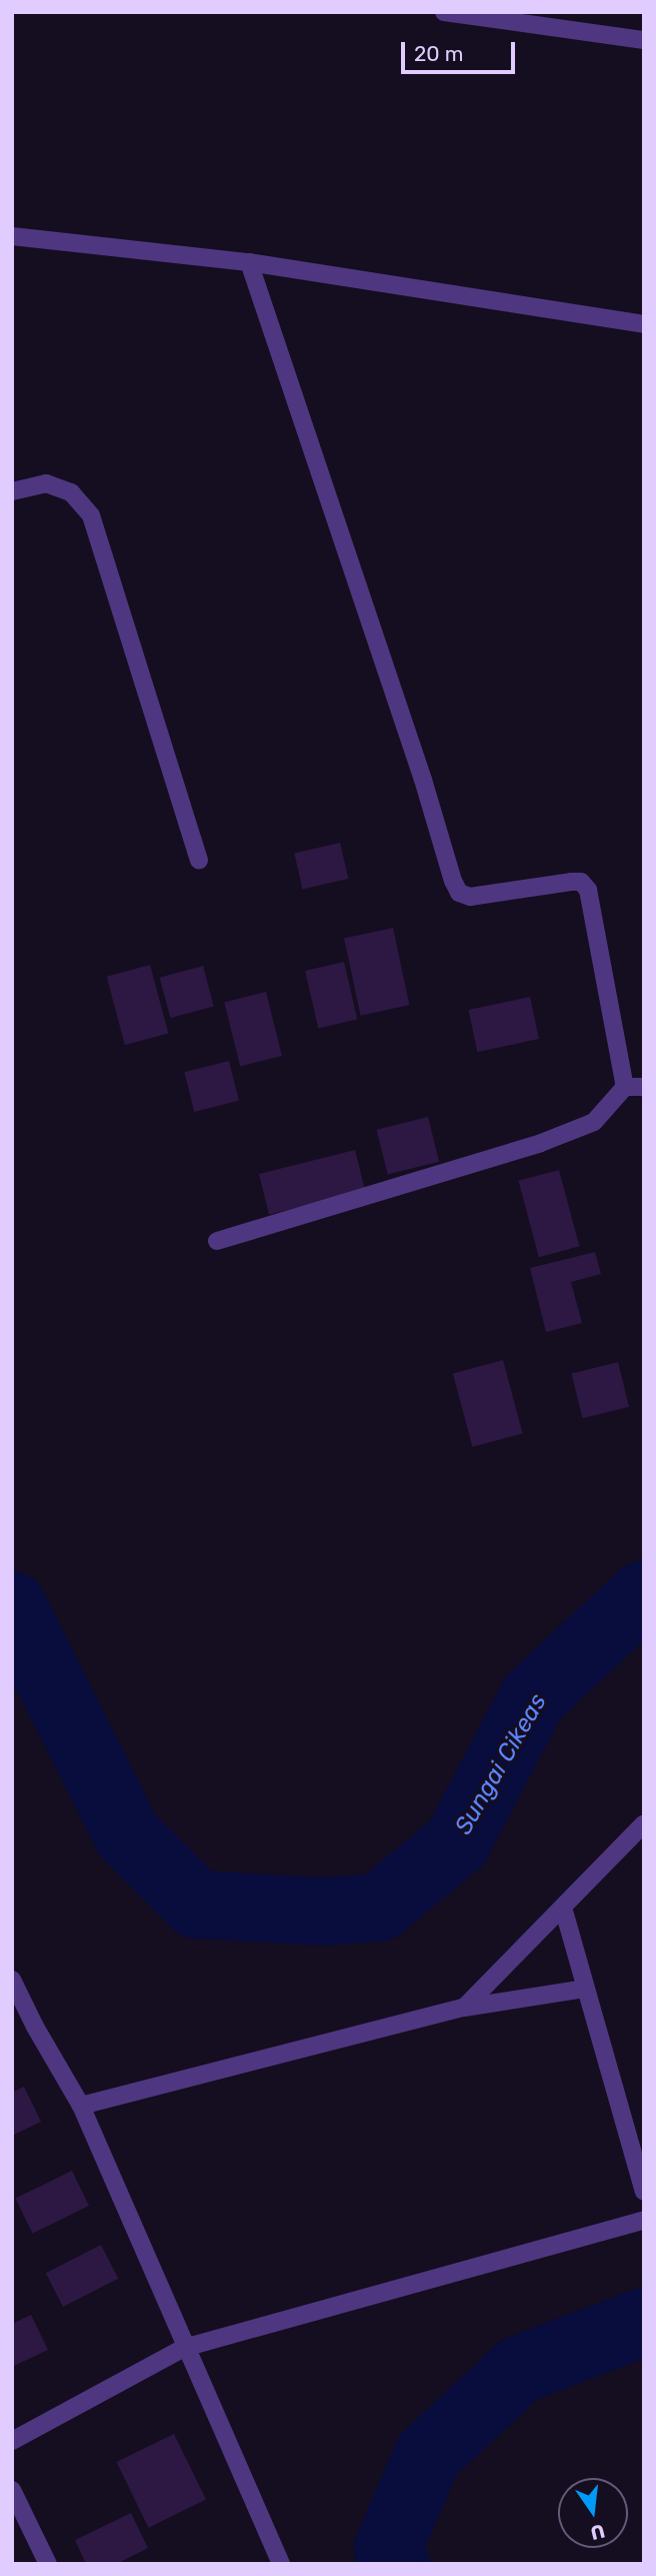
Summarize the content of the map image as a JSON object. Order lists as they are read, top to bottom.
{
  "water": ["Sungai Cikeas"],
  "scale_bar": "20 m",
  "north": "bottom"
}
